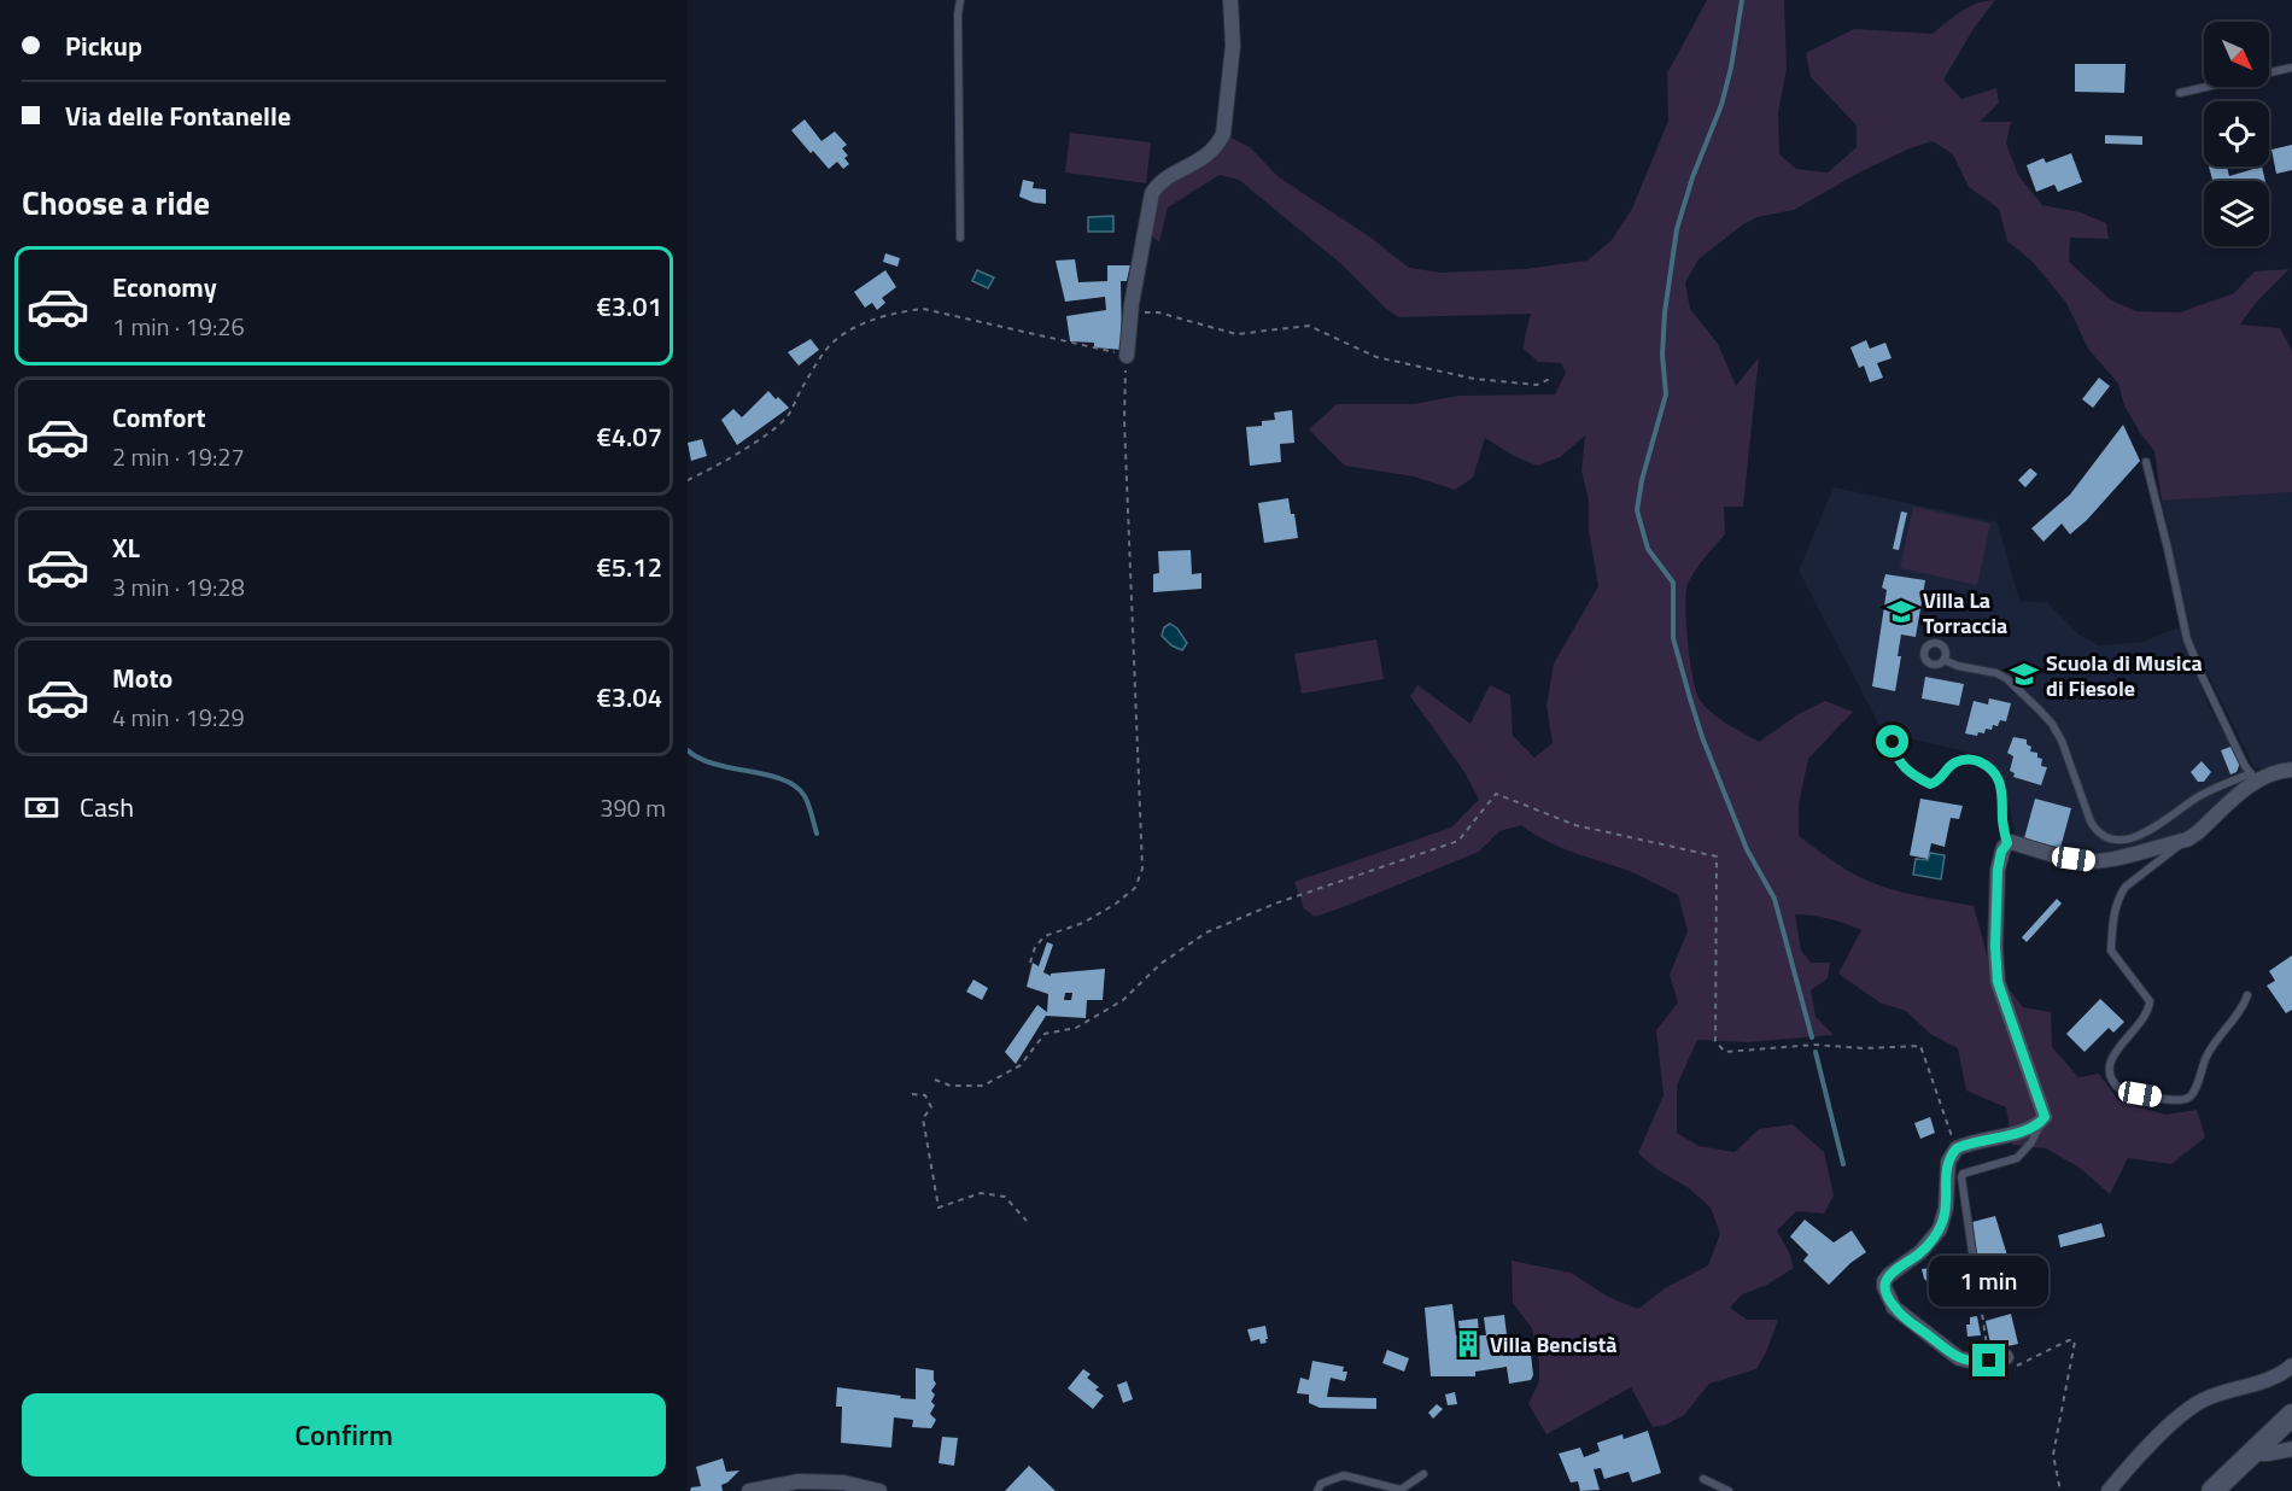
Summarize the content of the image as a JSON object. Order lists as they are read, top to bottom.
{
  "places": {
    "school or university": ["Villa La Torraccia", "Scuola di Musica di Fiesole"],
    "building": ["Villa Bencistà"]
  },
  "north": "bottom right",
  "page": {
    "banner": ["Pickup", "Via delle Fontanelle"],
    "heading": "Choose a ride",
    "list": [
      {
        "name": "Economy",
        "note": "1 min · 19:26",
        "value": "€3.01"
      },
      {
        "name": "Comfort",
        "note": "2 min · 19:27",
        "value": "€4.07"
      },
      {
        "name": "XL",
        "note": "3 min · 19:28",
        "value": "€5.12"
      },
      {
        "name": "Moto",
        "note": "4 min · 19:29",
        "value": "€3.04"
      }
    ],
    "pay": ["Cash", "390 m"],
    "bubble": "1 min",
    "buttons": "Confirm"
  }
}
